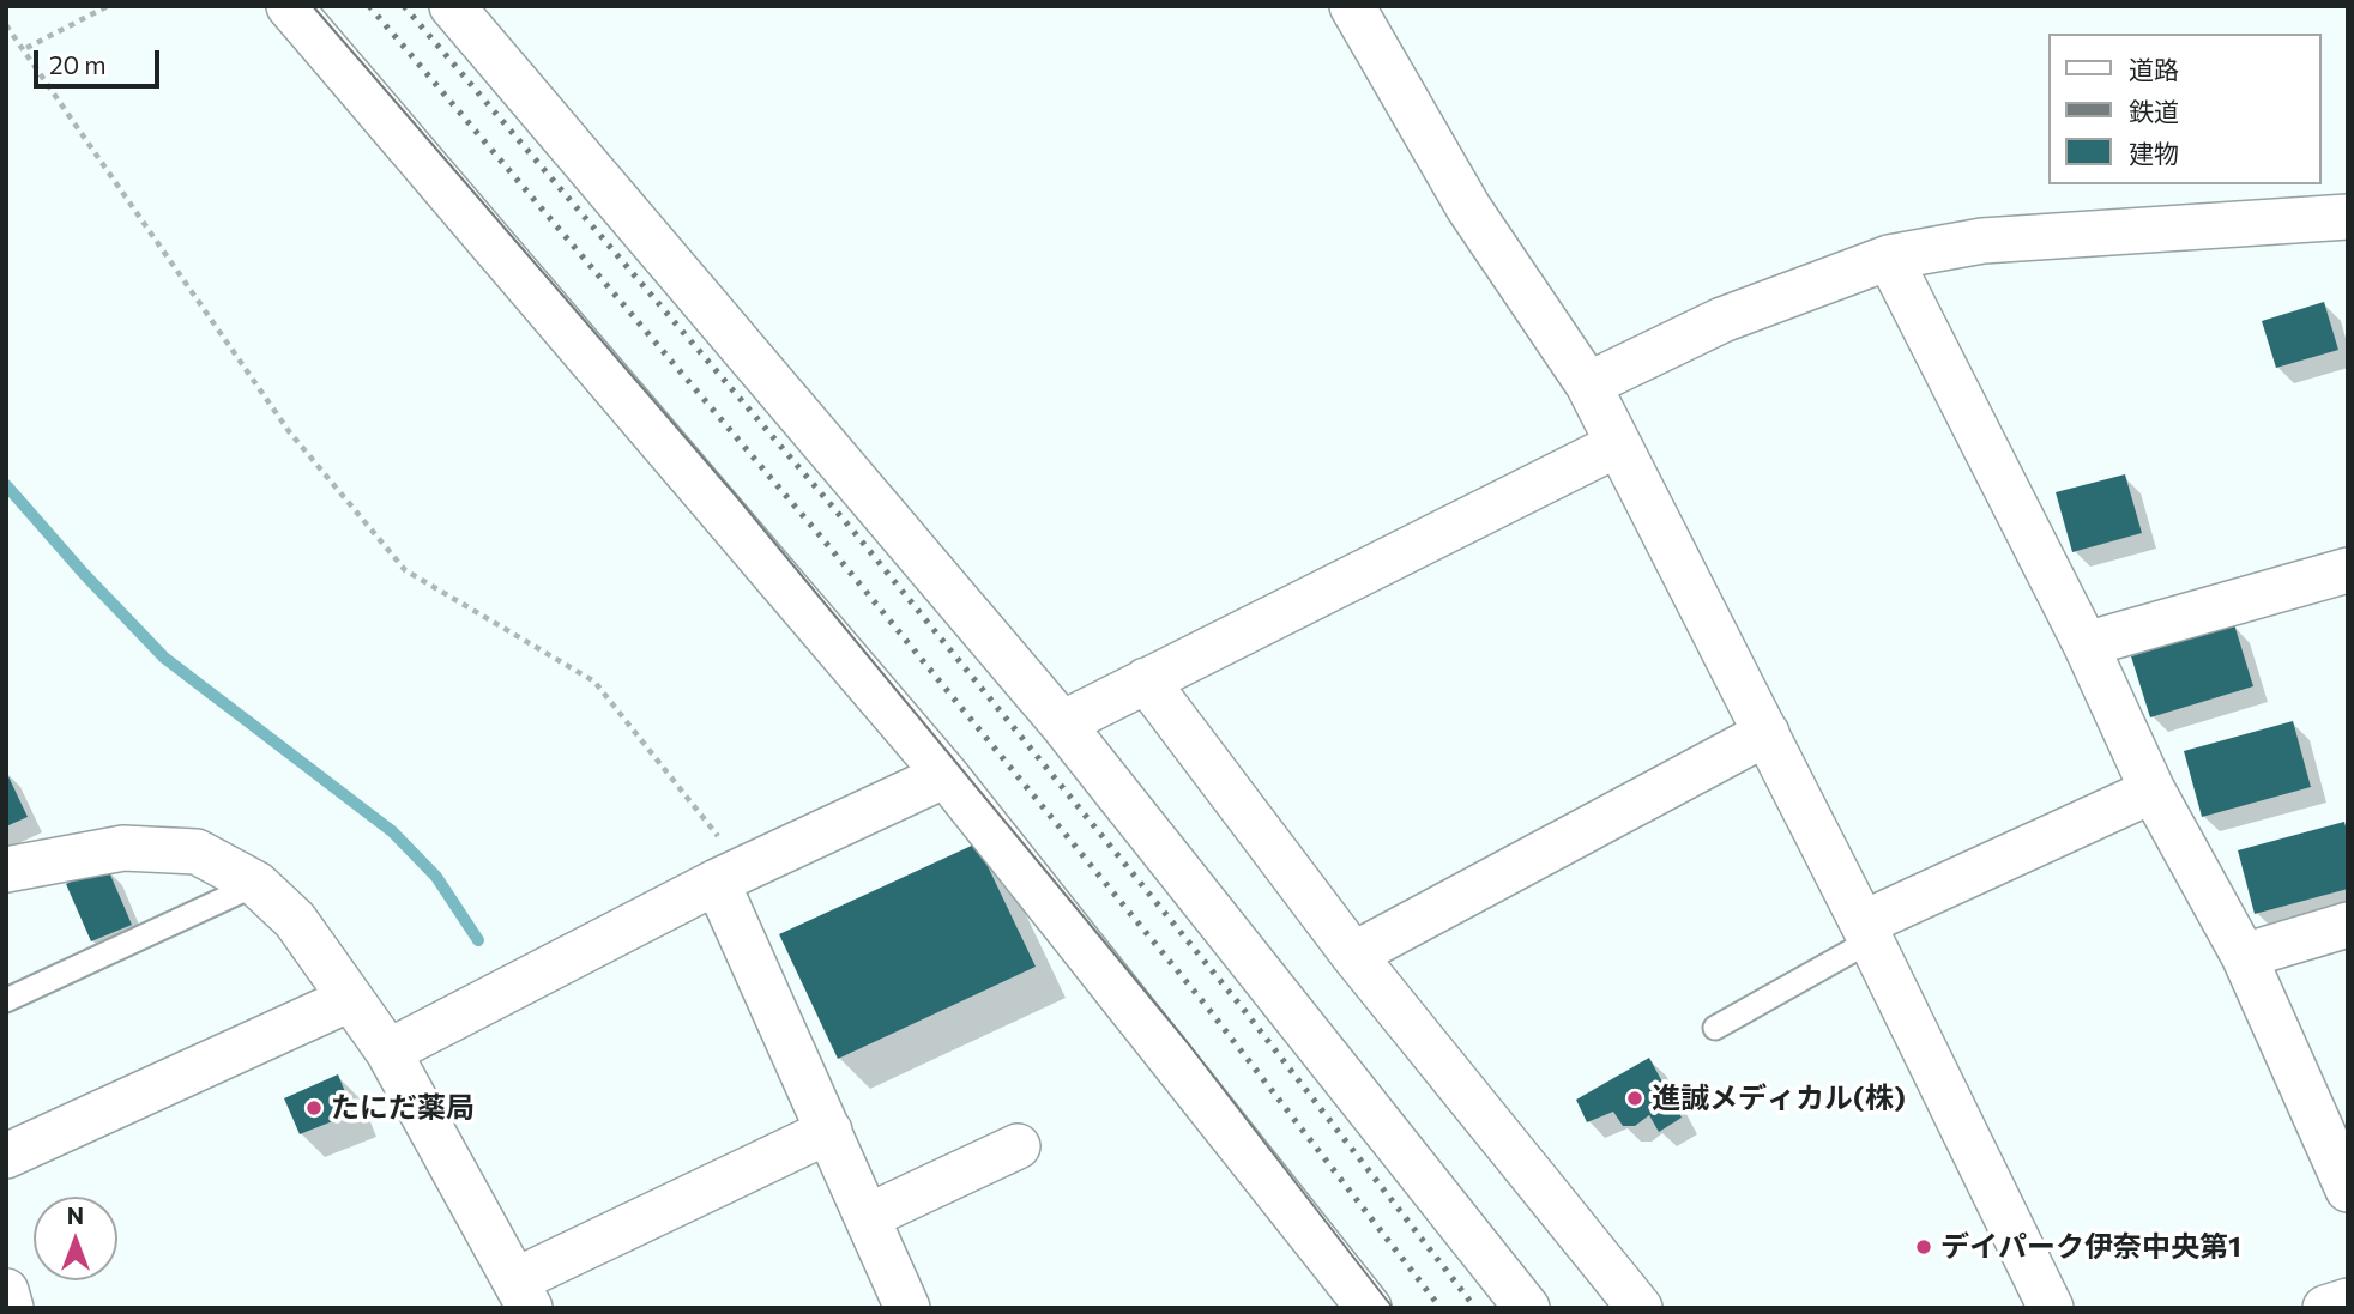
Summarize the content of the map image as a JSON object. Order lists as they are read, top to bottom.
{
  "places": ["進誠メディカル(株)", "たにだ薬局", "デイパーク伊奈中央第1"],
  "legend": ["道路", "鉄道", "建物"],
  "scale_bar": "20 m",
  "north": "top"
}
